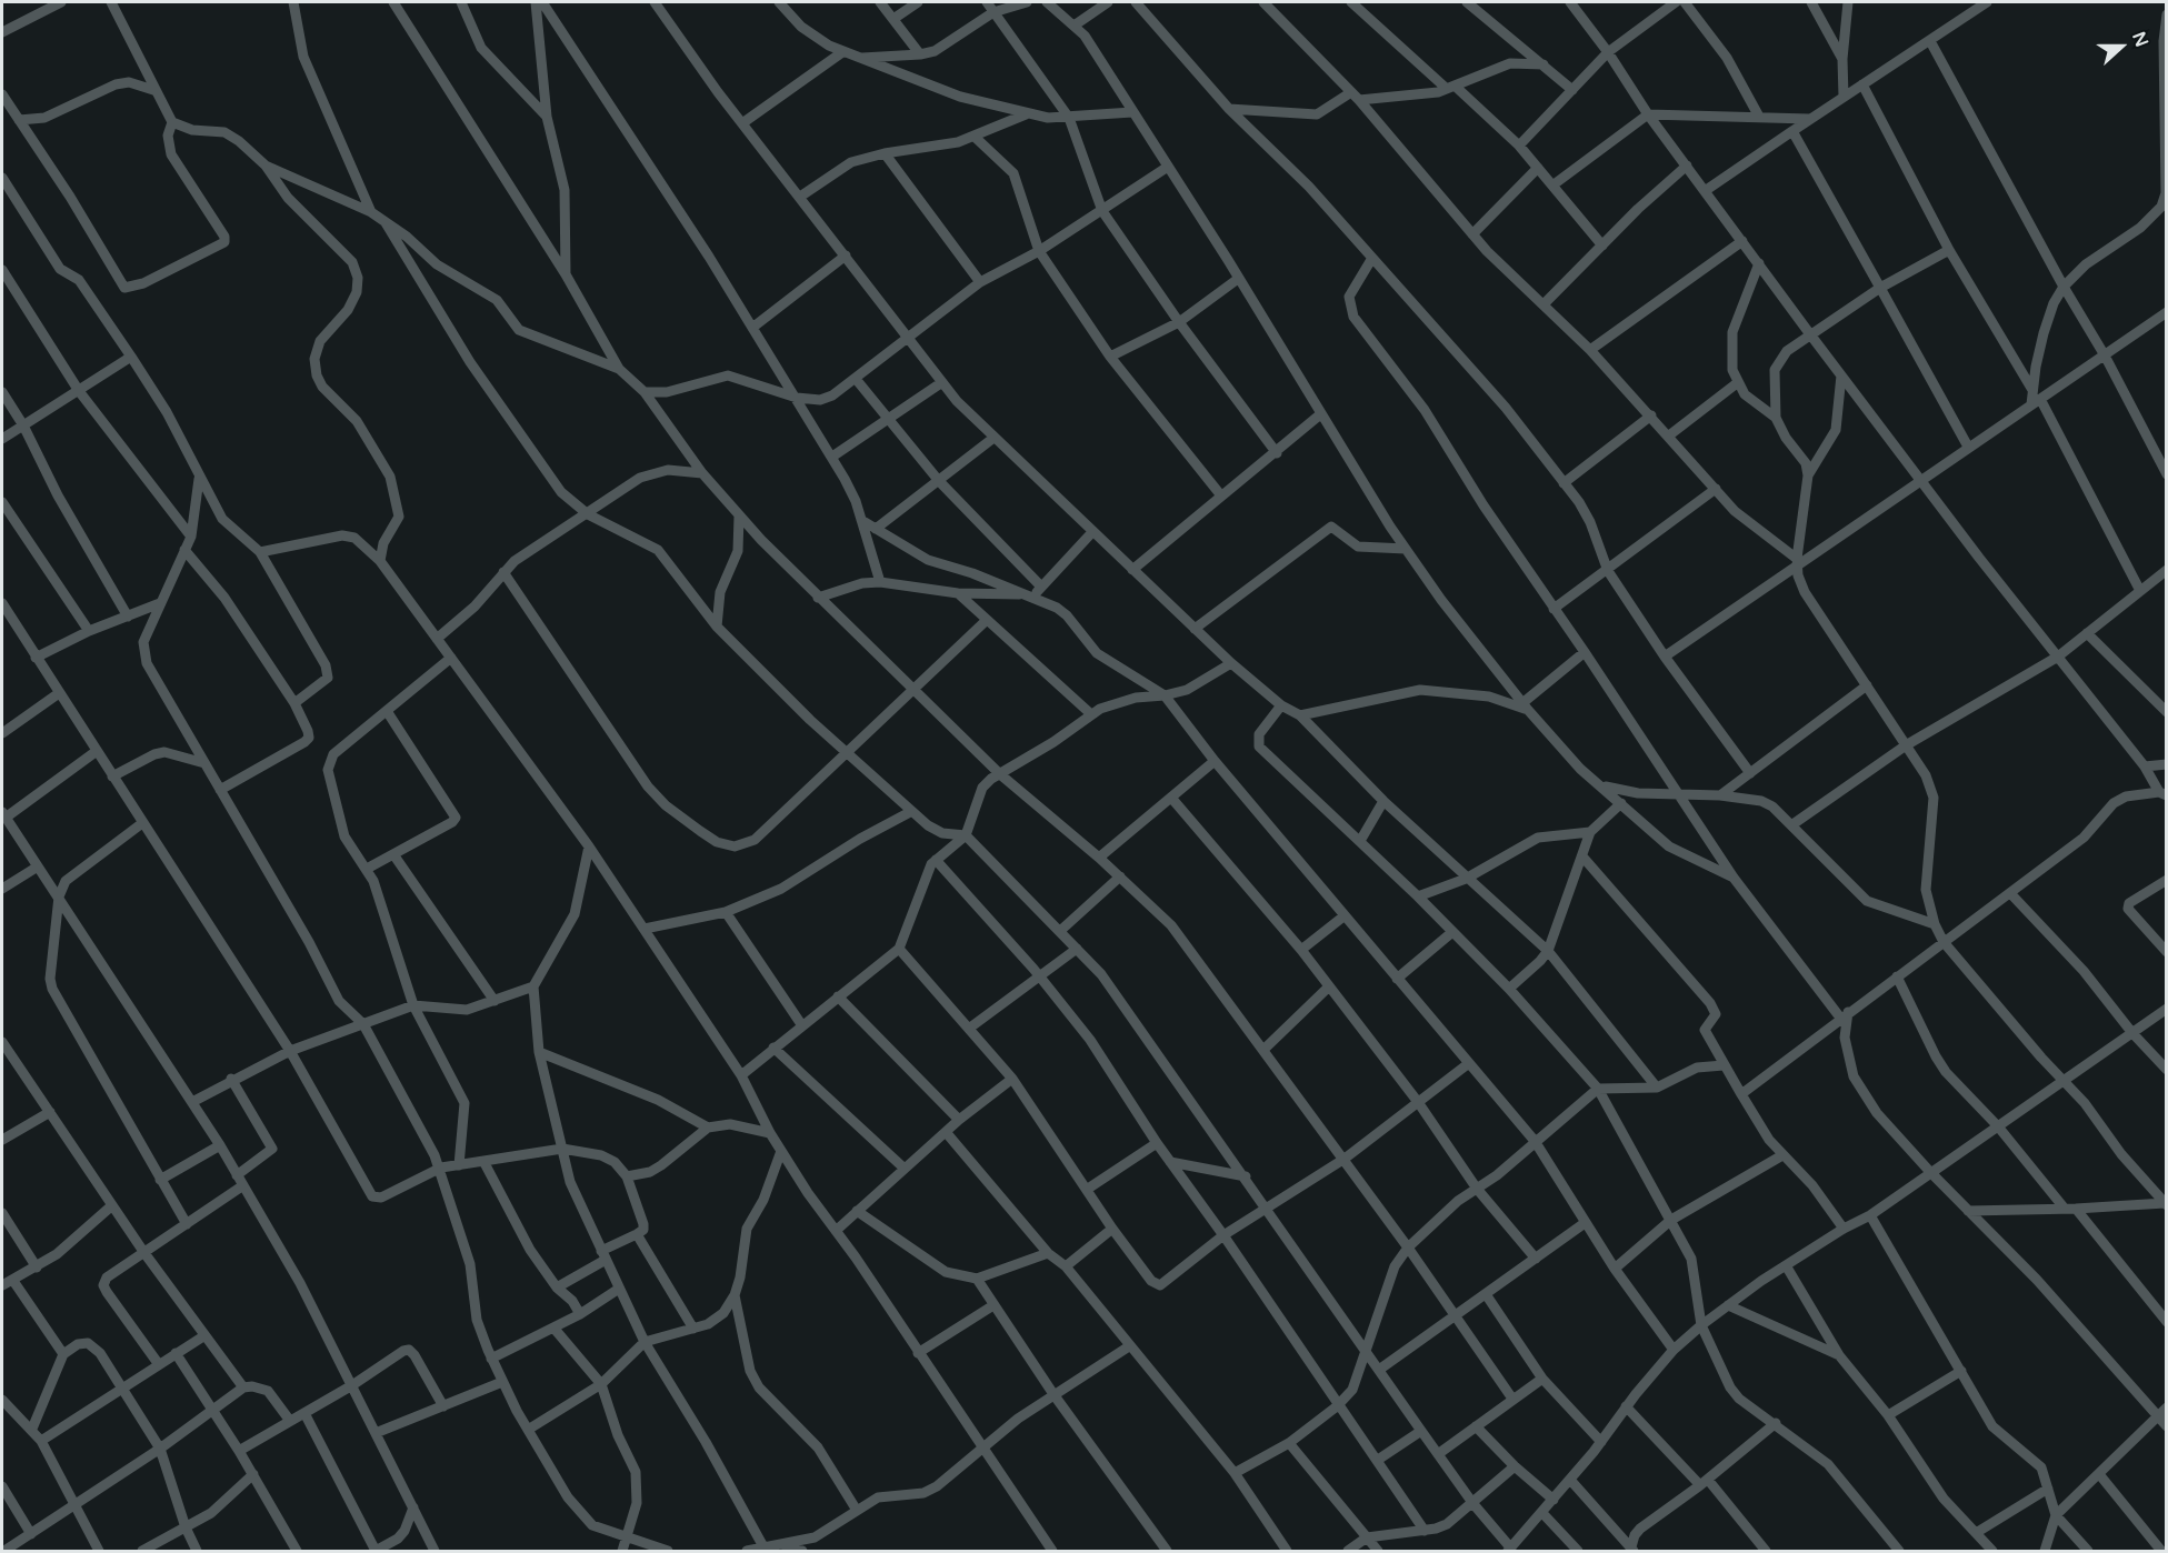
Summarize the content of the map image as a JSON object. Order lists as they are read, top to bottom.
{
  "north": "right"
}
